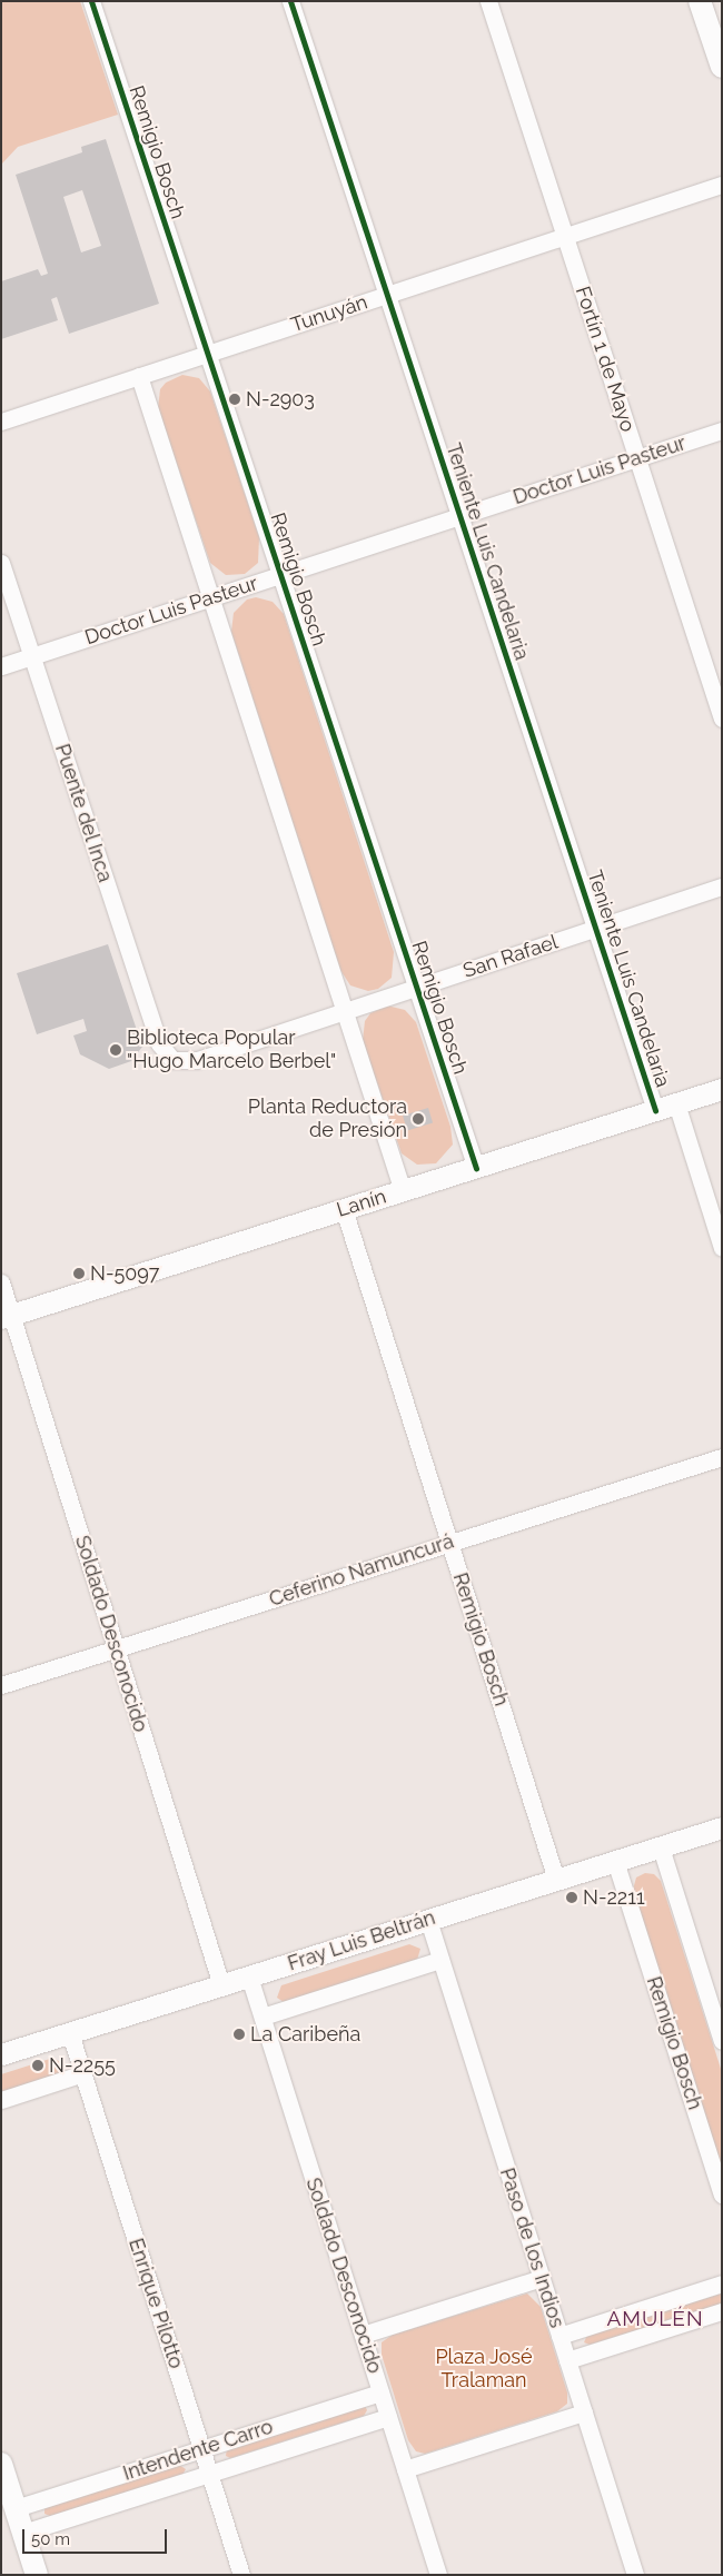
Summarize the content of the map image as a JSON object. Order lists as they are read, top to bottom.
{
  "streets": {
    "street": [
      "Remigio Bosch",
      "Tunuyán",
      "Fortín 1 de Mayo",
      "Doctor Luis Pasteur",
      "Teniente Luis Candelaria",
      "Puente del Inca",
      "San Rafael",
      "Lanín",
      "Ceferino Namuncurá",
      "Soldado Desconocido",
      "Fray Luis Beltrán",
      "Paso de los Indios",
      "Enrique Pilotto",
      "Intendente Carro"
    ]
  },
  "crossings": [
    ["Remigio Bosch", "Tunuyán"],
    ["Remigio Bosch", "Doctor Luis Pasteur"],
    ["Remigio Bosch", "San Rafael"],
    ["Remigio Bosch", "Lanín"],
    ["Remigio Bosch", "Ceferino Namuncurá"],
    ["Remigio Bosch", "Fray Luis Beltrán"],
    ["Tunuyán", "Fortín 1 de Mayo"],
    ["Tunuyán", "Teniente Luis Candelaria"],
    ["Fortín 1 de Mayo", "Doctor Luis Pasteur"],
    ["Doctor Luis Pasteur", "Teniente Luis Candelaria"],
    ["Doctor Luis Pasteur", "Puente del Inca"],
    ["Teniente Luis Candelaria", "San Rafael"],
    ["Teniente Luis Candelaria", "Lanín"],
    ["Puente del Inca", "San Rafael"],
    ["Lanín", "Soldado Desconocido"],
    ["Ceferino Namuncurá", "Soldado Desconocido"],
    ["Soldado Desconocido", "Fray Luis Beltrán"],
    ["Soldado Desconocido", "Intendente Carro"],
    ["Fray Luis Beltrán", "Paso de los Indios"],
    ["Fray Luis Beltrán", "Enrique Pilotto"],
    ["Enrique Pilotto", "Intendente Carro"]
  ],
  "districts": ["AMULÉN"],
  "parks": ["Plaza José Tralaman"],
  "places": [
    "N-2903",
    "Biblioteca Popular \"Hugo Marcelo Berbel\"",
    "Planta Reductora de Presión",
    "N-5097",
    "N-2211",
    "La Caribeña",
    "N-2255"
  ],
  "scale_bar": "50 m"
}
